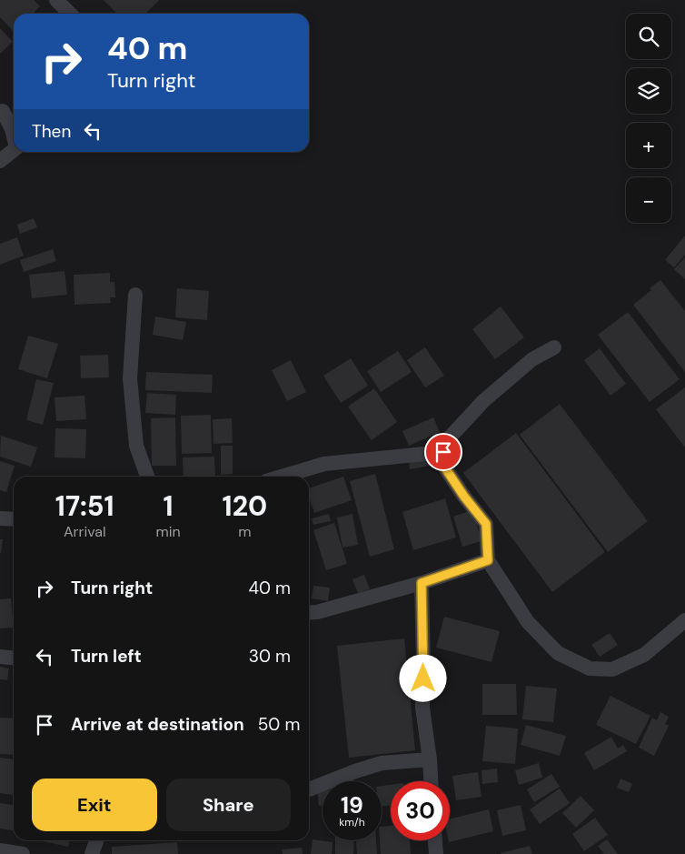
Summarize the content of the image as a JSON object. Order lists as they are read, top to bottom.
{
  "page": {
    "map_buttons": ["+", "−"],
    "turn": ["40 m", "Turn right"],
    "then": "Then",
    "eta": [
      "17:51",
      "Arrival",
      "1",
      "min",
      "120",
      "m"
    ],
    "list": [
      {
        "name": "Turn right",
        "value": "40 m"
      },
      {
        "name": "Turn left",
        "value": "30 m"
      },
      {
        "name": "Arrive at destination",
        "value": "50 m"
      }
    ],
    "buttons": ["Exit", "Share"],
    "speed": "19 km/h",
    "limit": "30"
  }
}
